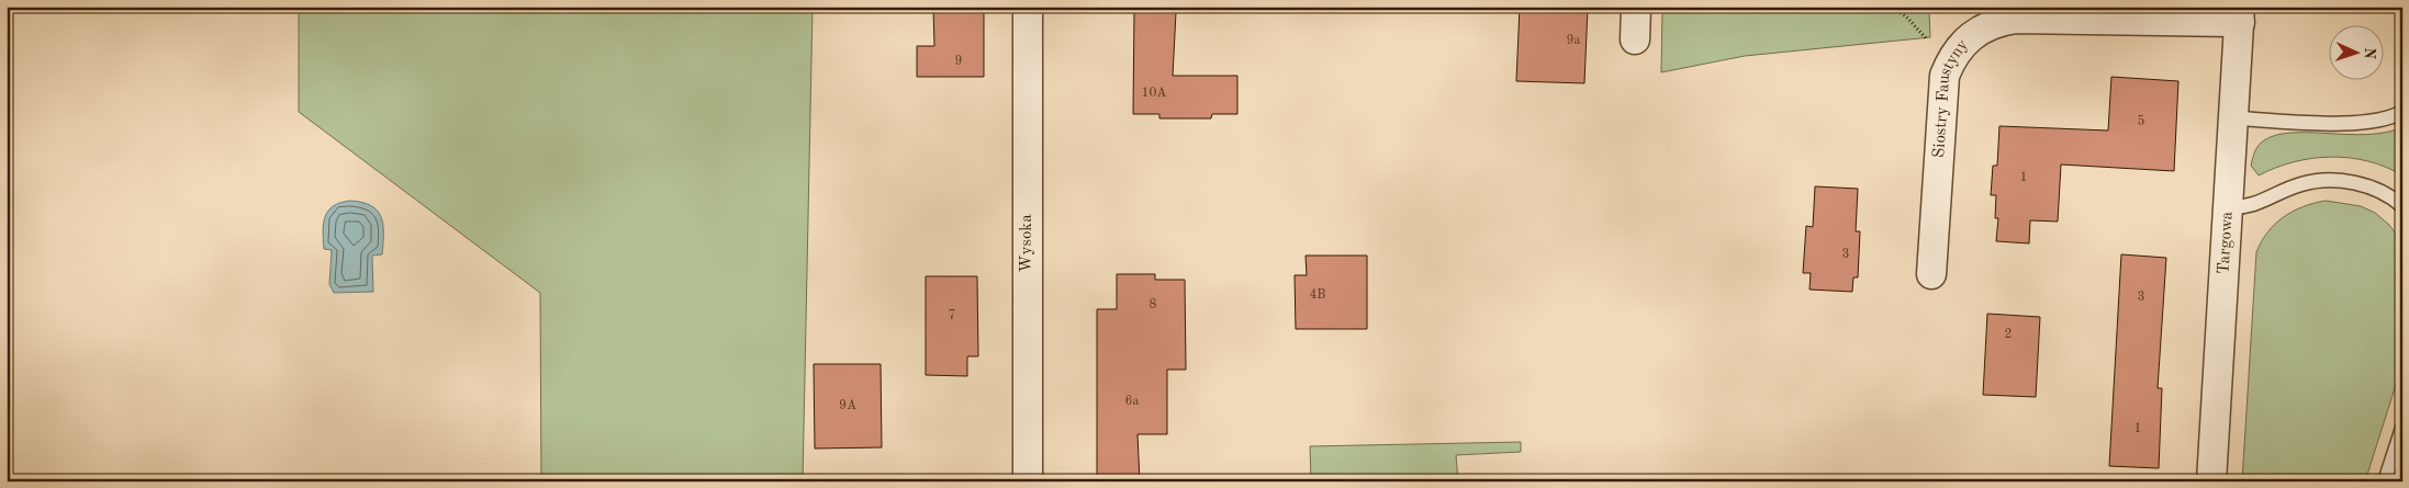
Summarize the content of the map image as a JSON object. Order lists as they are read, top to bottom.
{
  "streets": {
    "street": ["Siostry Faustyny", "Wysoka", "Targowa"]
  },
  "crossings": [
    ["Siostry Faustyny", "Targowa"]
  ],
  "house_numbers": [
    "9a",
    "9",
    "10A",
    "5",
    "1",
    "3",
    "4B",
    "3",
    "8",
    "7",
    "2",
    "6a",
    "9A",
    "1"
  ],
  "north": "right"
}
